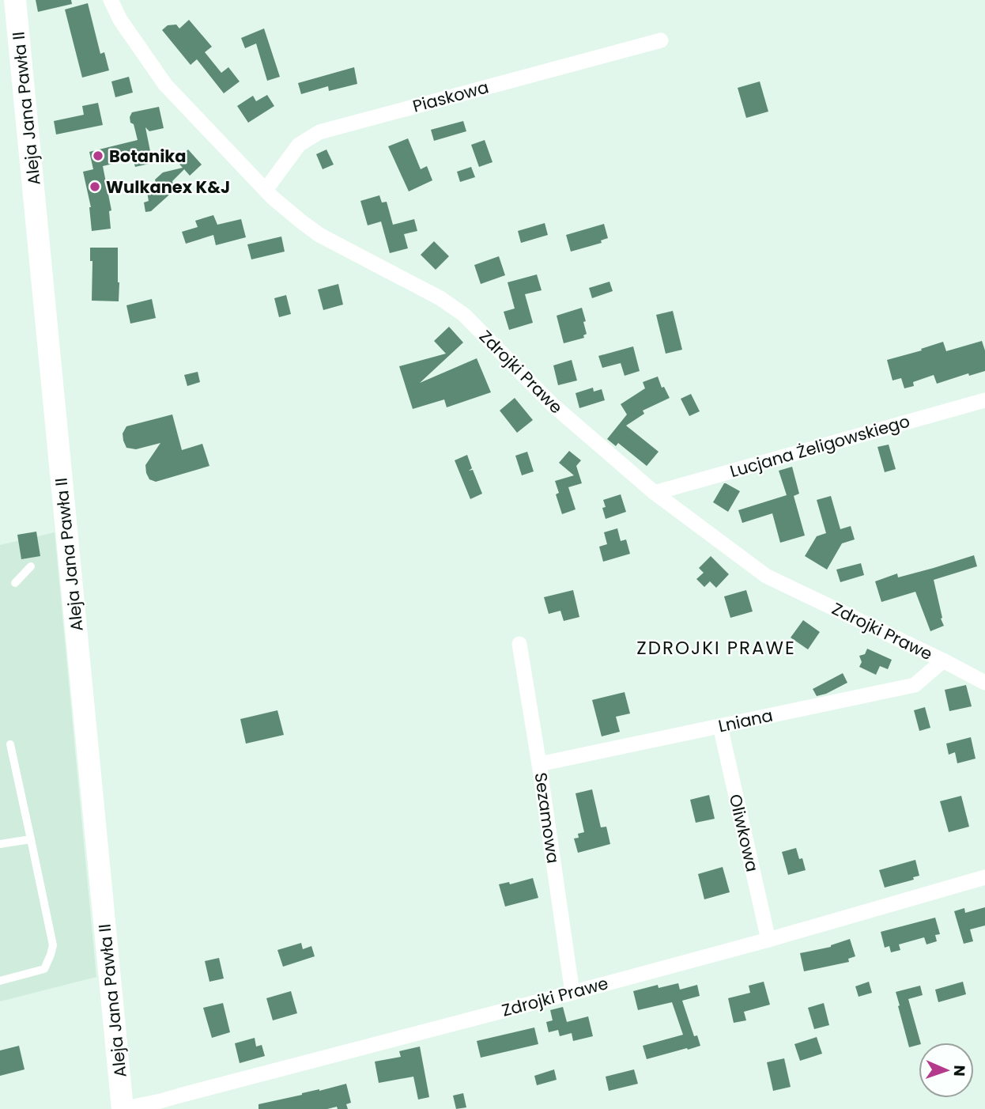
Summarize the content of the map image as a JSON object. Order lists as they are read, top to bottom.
{
  "streets": {
    "main road": ["Aleja Jana Pawła II"],
    "street": [
      "Piaskowa",
      "Zdrojki Prawe",
      "Lucjana Żeligowskiego",
      "Lniana",
      "Sezamowa",
      "Oliwkowa"
    ]
  },
  "crossings": [
    ["Piaskowa", "Zdrojki Prawe"],
    ["Aleja Jana Pawła II", "Zdrojki Prawe"],
    ["Zdrojki Prawe", "Lucjana Żeligowskiego"],
    ["Zdrojki Prawe", "Lniana"],
    ["Zdrojki Prawe", "Sezamowa"],
    ["Zdrojki Prawe", "Oliwkowa"],
    ["Lniana", "Sezamowa"],
    ["Lniana", "Oliwkowa"]
  ],
  "districts": ["ZDROJKI PRAWE"],
  "places": ["Botanika", "Wulkanex K&J"],
  "north": "right"
}
